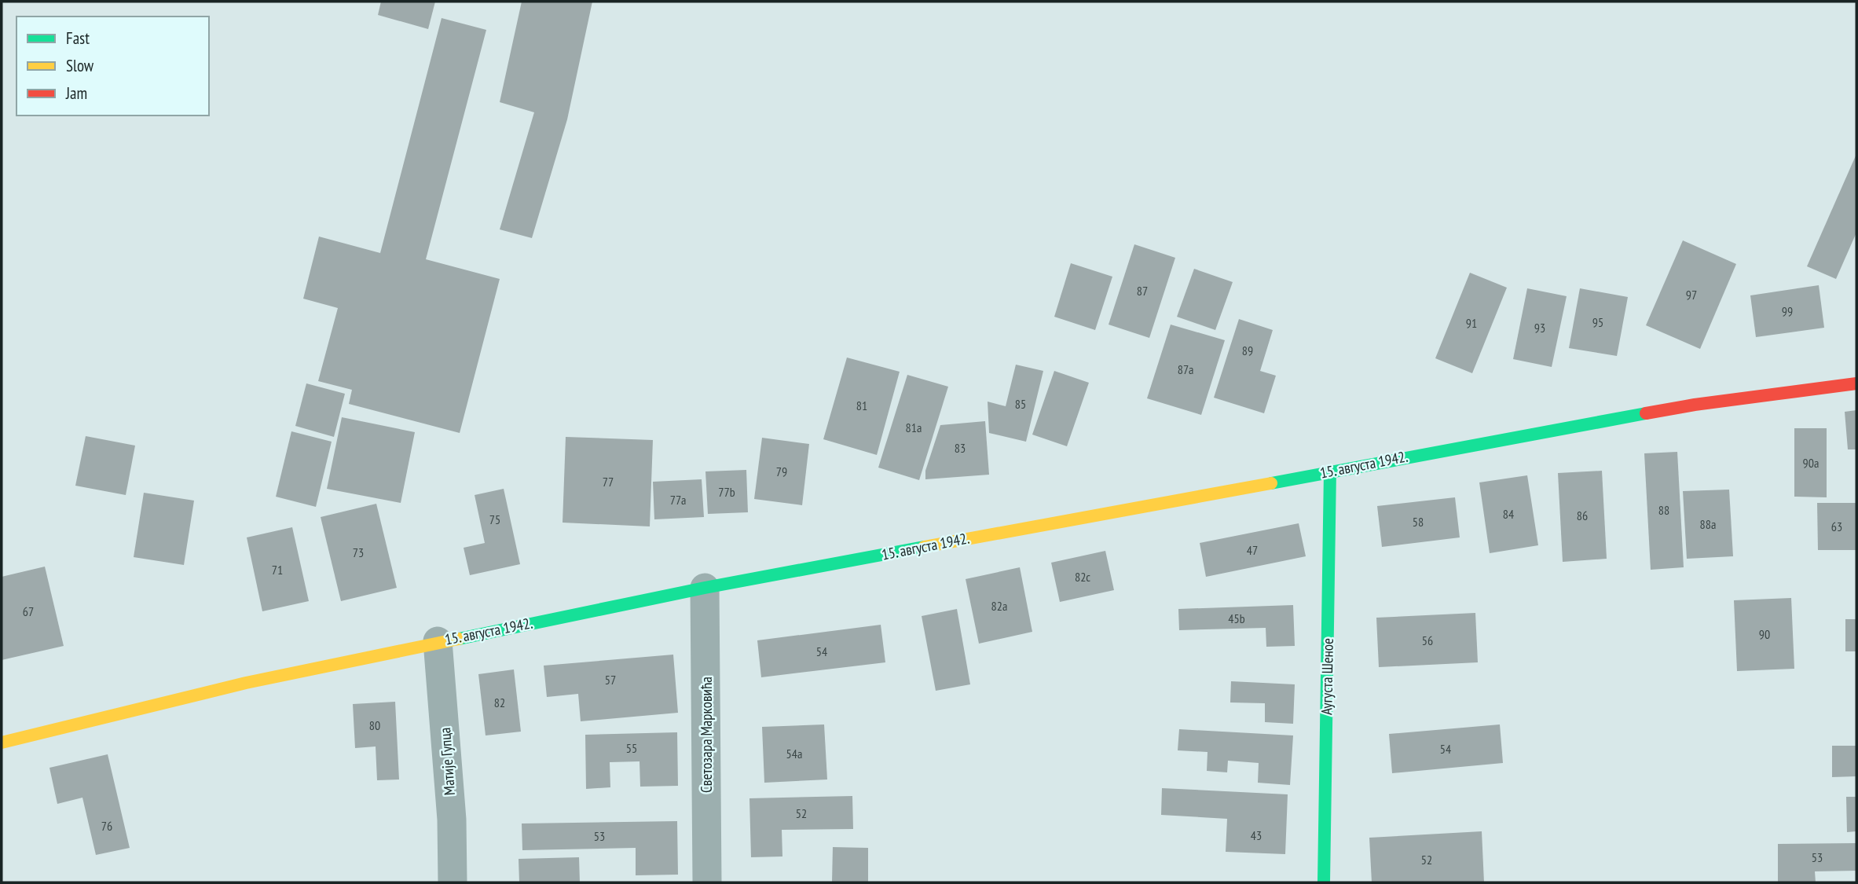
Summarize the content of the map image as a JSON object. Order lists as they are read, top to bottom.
{
  "streets": {
    "street": [
      "15. августа 1942.",
      "Аугуста Шеное",
      "Светозара Марковића",
      "Матије Гупца"
    ]
  },
  "crossings": [
    ["15. августа 1942.", "Аугуста Шеное"],
    ["15. августа 1942.", "Светозара Марковића"],
    ["15. августа 1942.", "Матије Гупца"]
  ],
  "house_numbers": [
    "87",
    "97",
    "99",
    "95",
    "91",
    "93",
    "89",
    "87a",
    "85",
    "81",
    "81a",
    "83",
    "90a",
    "79",
    "77",
    "77b",
    "77a",
    "88",
    "84",
    "86",
    "75",
    "58",
    "88a",
    "63",
    "47",
    "73",
    "71",
    "82c",
    "82a",
    "67",
    "45b",
    "90",
    "56",
    "54",
    "57",
    "82",
    "80",
    "55",
    "54",
    "54a",
    "52",
    "76",
    "43",
    "53",
    "53",
    "52"
  ],
  "legend": ["Fast", "Slow", "Jam"]
}
